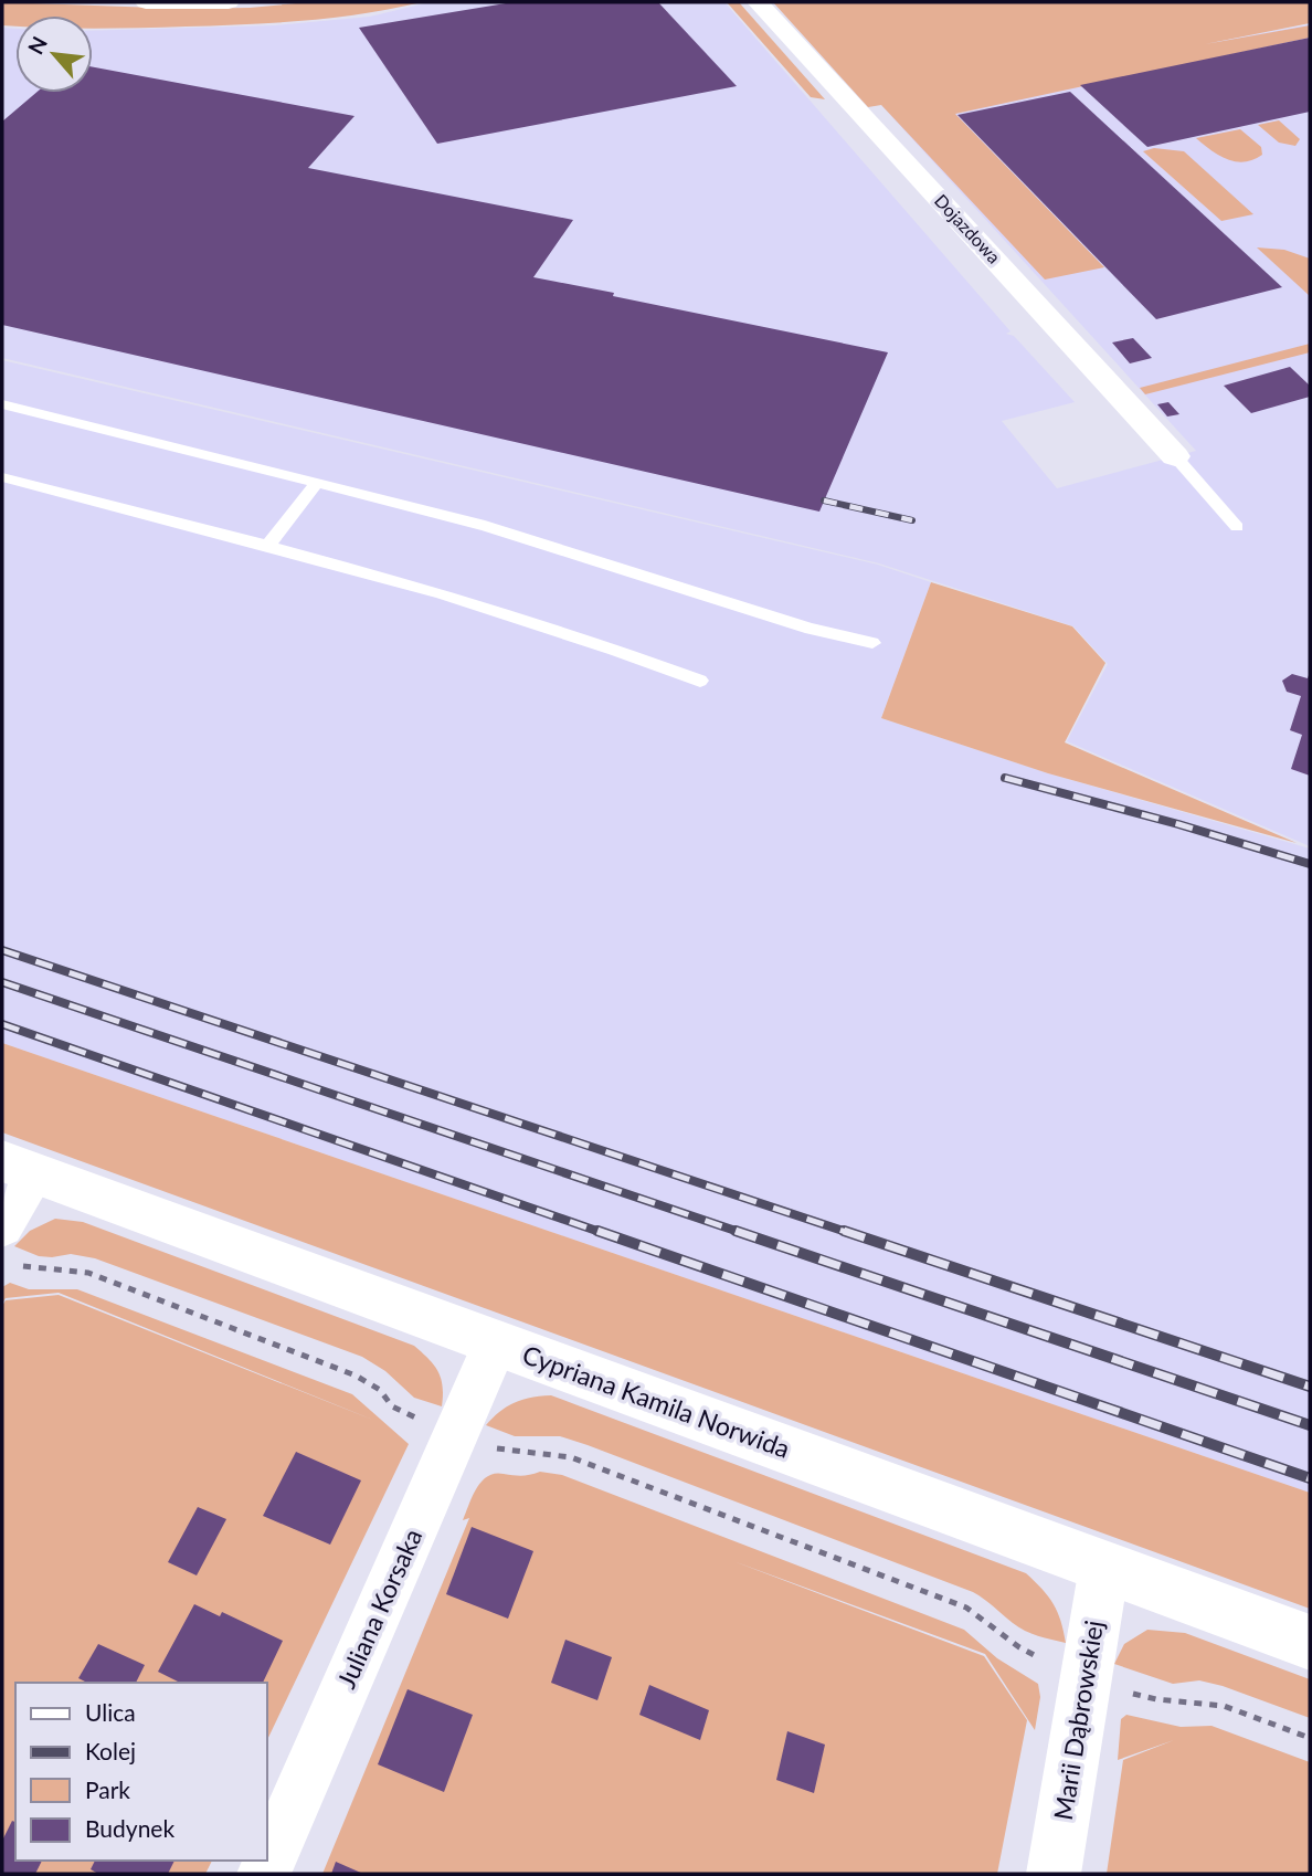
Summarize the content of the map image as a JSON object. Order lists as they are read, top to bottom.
{
  "streets": {
    "street": [
      "Dojazdowa",
      "Cypriana Kamila Norwida",
      "Juliana Korsaka",
      "Marii Dąbrowskiej"
    ]
  },
  "crossings": [
    ["Cypriana Kamila Norwida", "Juliana Korsaka"],
    ["Cypriana Kamila Norwida", "Marii Dąbrowskiej"]
  ],
  "legend": [
    "Ulica",
    "Kolej",
    "Park",
    "Budynek"
  ],
  "north": "top left"
}
